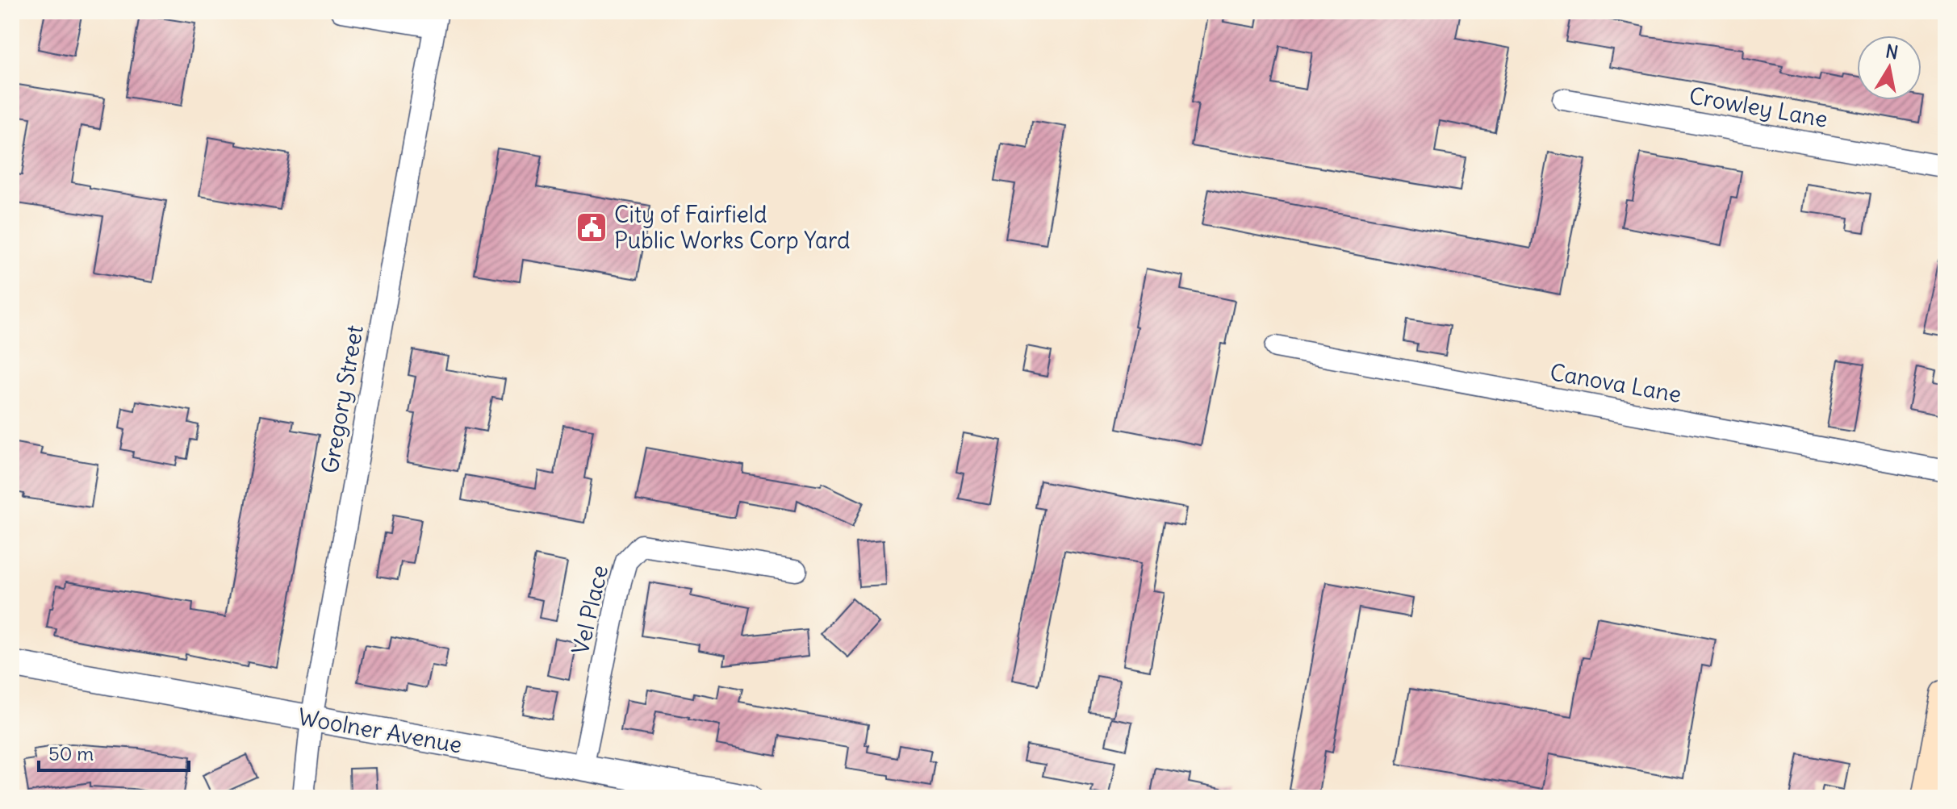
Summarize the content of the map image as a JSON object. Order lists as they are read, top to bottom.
{
  "streets": {
    "street": [
      "Crowley Lane",
      "Canova Lane",
      "Gregory Street",
      "Vel Place",
      "Woolner Avenue"
    ]
  },
  "crossings": [
    ["Gregory Street", "Woolner Avenue"],
    ["Vel Place", "Woolner Avenue"]
  ],
  "places": {
    "public building": ["City of Fairfield Public Works Corp Yard"]
  },
  "scale_bar": "50 m",
  "north": "top"
}
